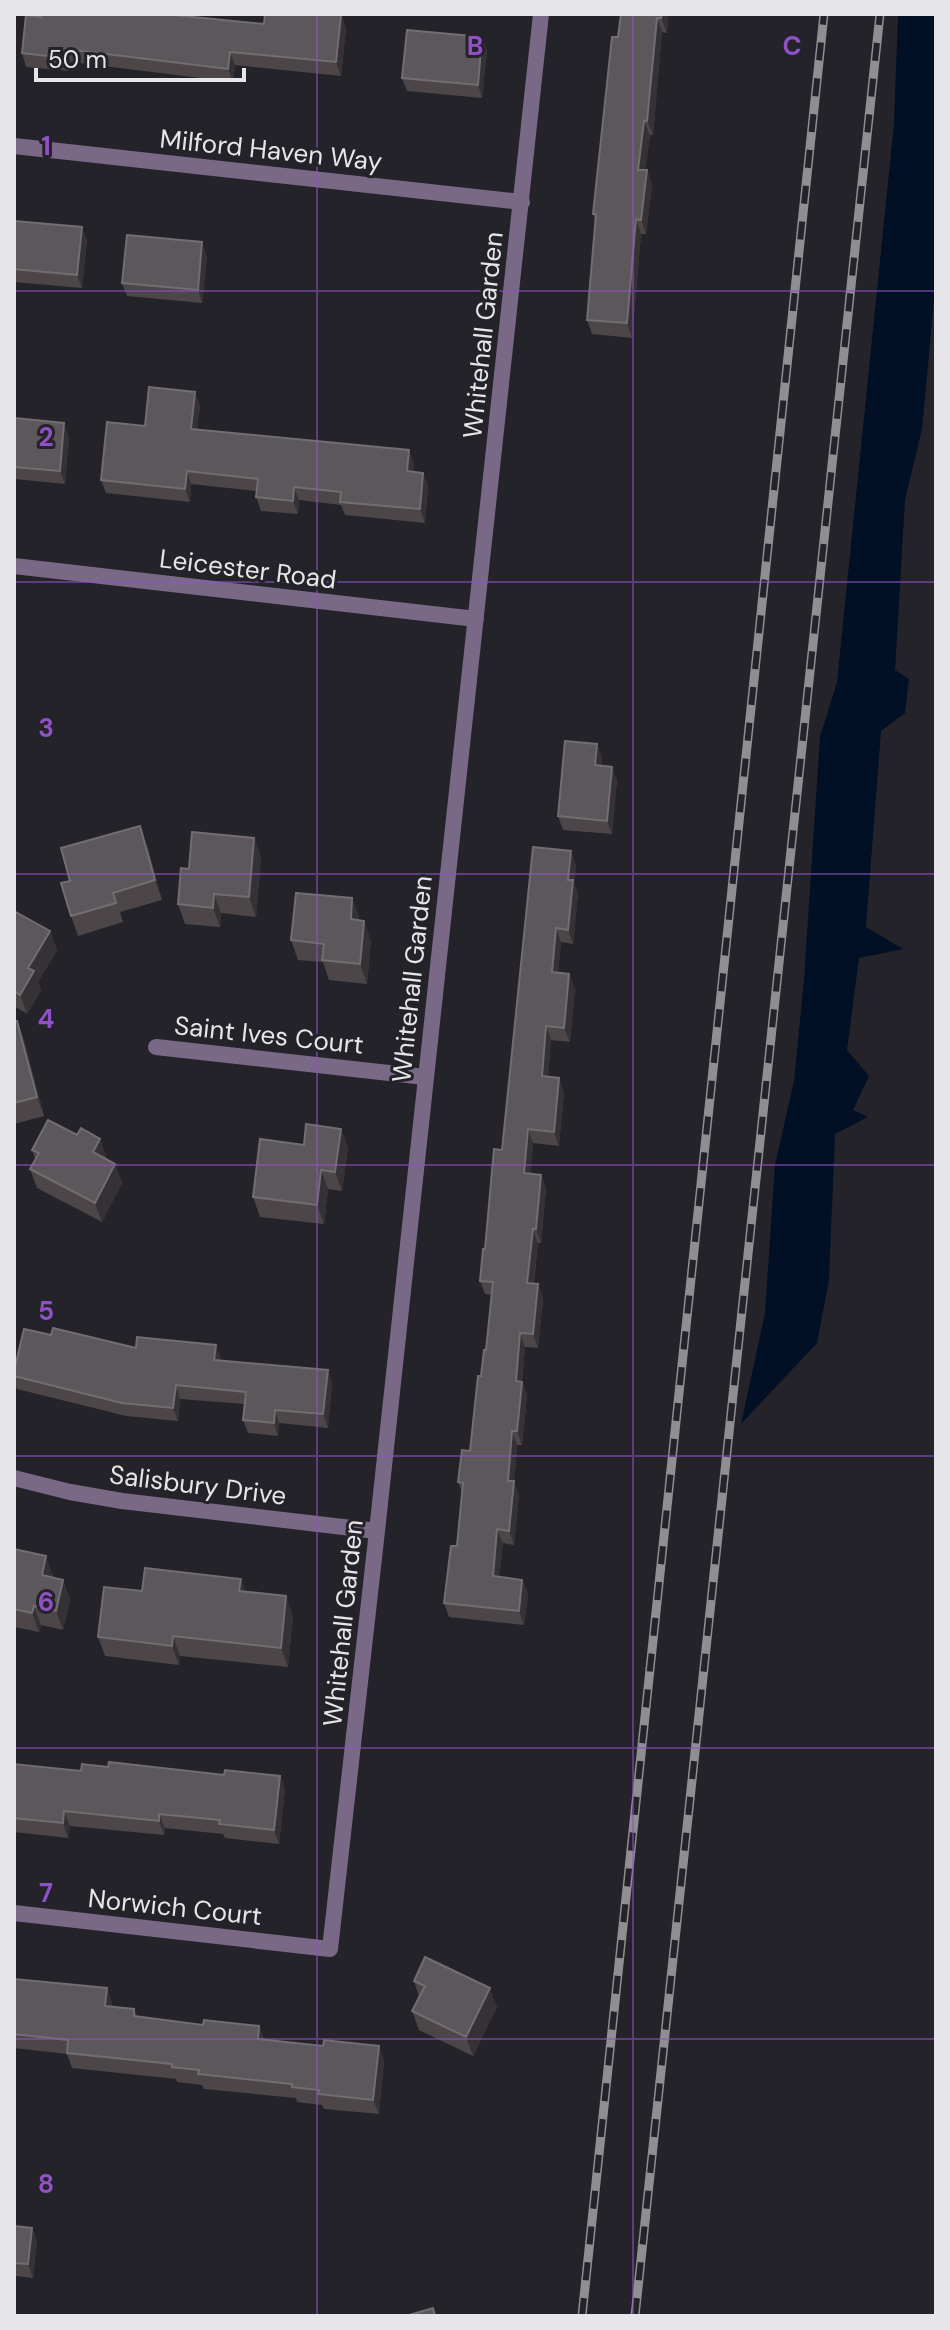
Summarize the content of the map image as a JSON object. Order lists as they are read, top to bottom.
{
  "streets": {
    "street": [
      "Milford Haven Way",
      "Whitehall Garden",
      "Leicester Road",
      "Saint Ives Court",
      "Salisbury Drive",
      "Norwich Court"
    ]
  },
  "crossings": [
    ["Milford Haven Way", "Whitehall Garden"],
    ["Whitehall Garden", "Leicester Road"],
    ["Whitehall Garden", "Saint Ives Court"],
    ["Whitehall Garden", "Salisbury Drive"],
    ["Whitehall Garden", "Norwich Court"]
  ],
  "scale_bar": "50 m",
  "grid": {
    "columns": ["B", "C"],
    "rows": [
      "1",
      "2",
      "3",
      "4",
      "5",
      "6",
      "7",
      "8"
    ]
  }
}
